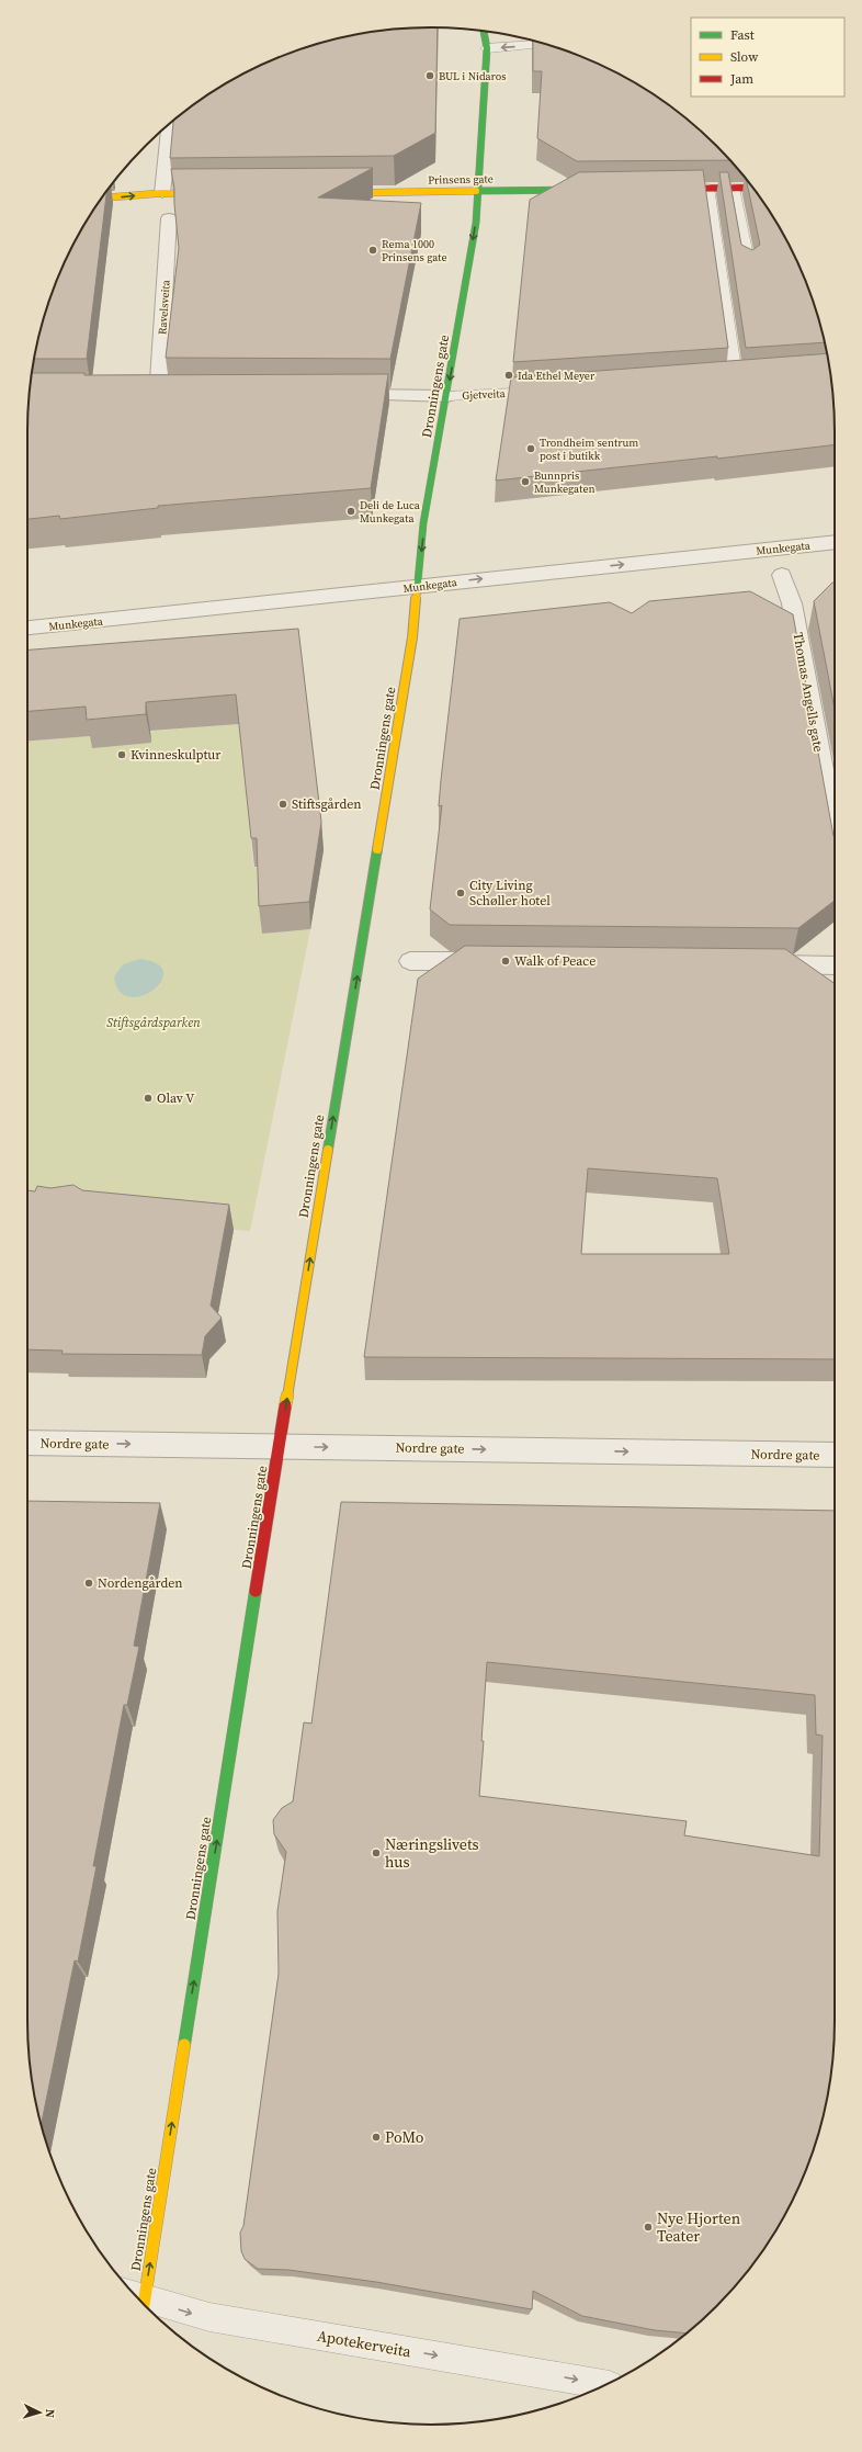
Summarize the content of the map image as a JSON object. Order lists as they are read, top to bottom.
{
  "streets": {
    "street": [
      "Prinsens gate",
      "Ravelsveita",
      "Dronningens gate",
      "Munkegata",
      "Thomas Angells gate",
      "Nordre gate"
    ],
    "lane": ["Gjetveita", "Apotekerveita"]
  },
  "crossings": [
    ["Prinsens gate", "Dronningens gate"],
    ["Dronningens gate", "Gjetveita"],
    ["Dronningens gate", "Munkegata"],
    ["Dronningens gate", "Nordre gate"]
  ],
  "one_way": ["Munkegata", "Nordre gate", "Apotekerveita"],
  "parks": ["Stiftsgårdsparken"],
  "places": [
    "BUL i Nidaros",
    "Rema 1000 Prinsens gate",
    "Ida Ethel Meyer",
    "Trondheim sentrum post i butikk",
    "Bunnpris Munkegaten",
    "Deli de Luca Munkegata",
    "Kvinneskulptur",
    "Stiftsgården",
    "City Living Schøller hotel",
    "Walk of Peace",
    "Olav V",
    "Nordengården",
    "Næringslivets hus",
    "PoMo",
    "Nye Hjorten Teater"
  ],
  "legend": ["Fast", "Slow", "Jam"],
  "north": "right"
}
